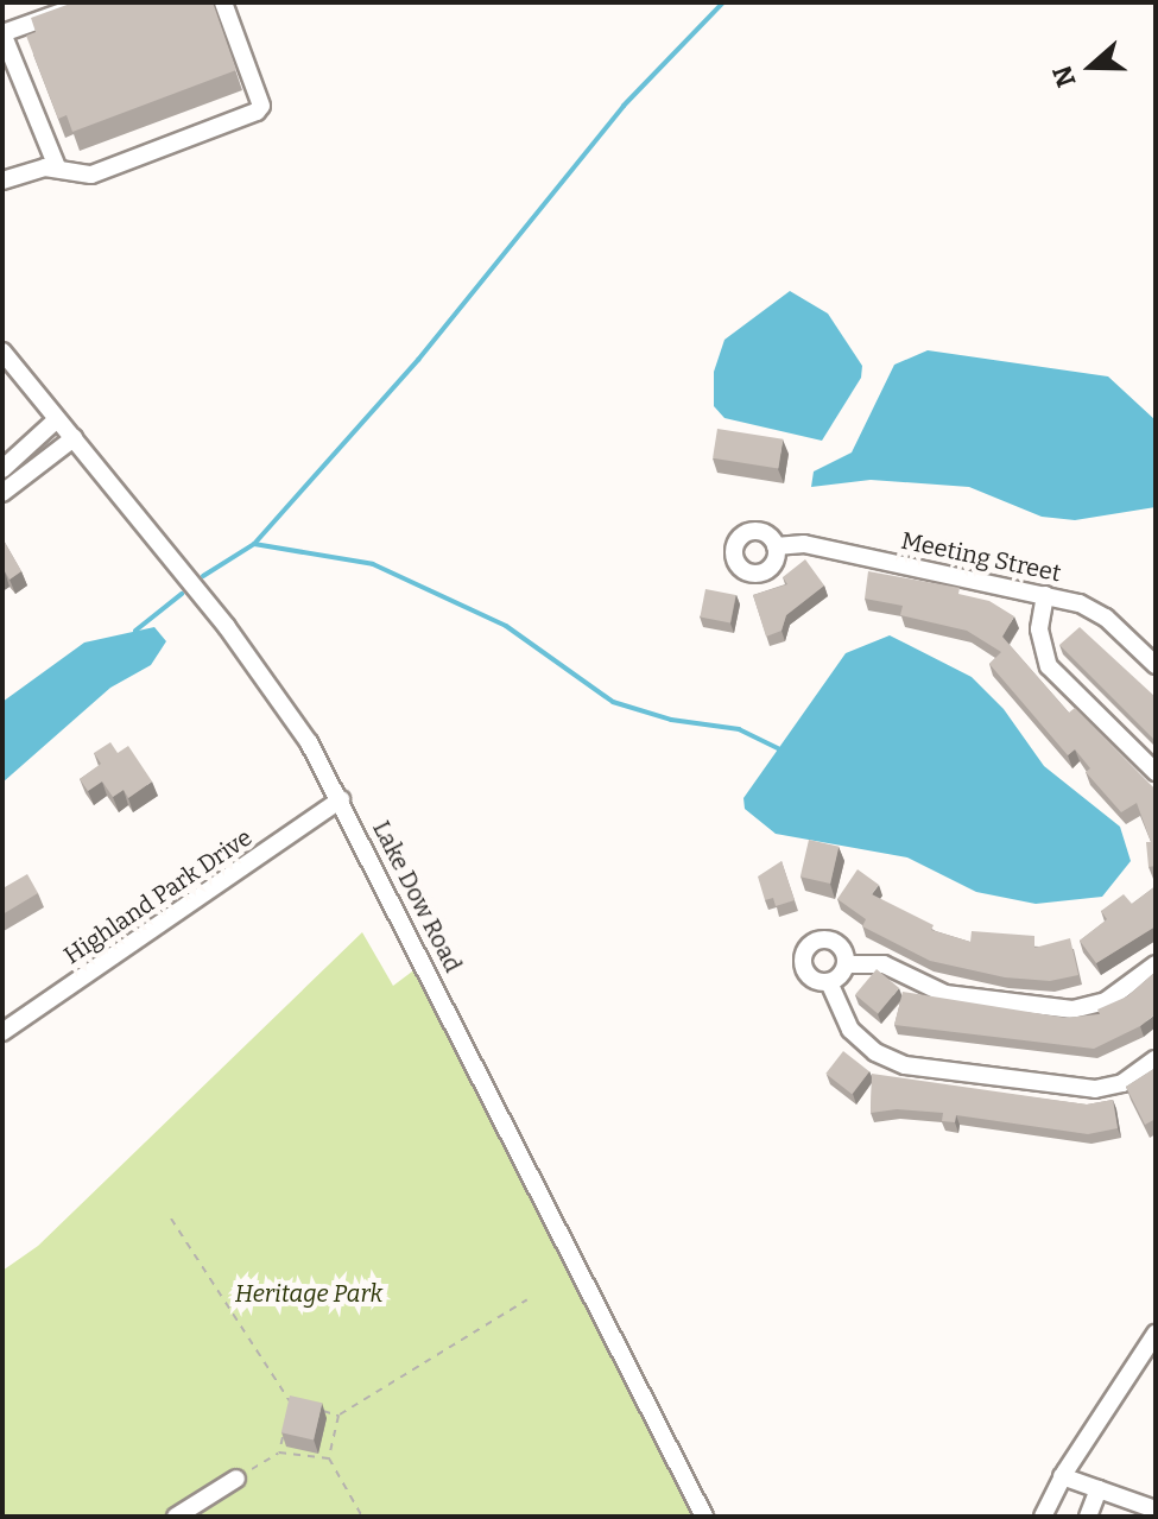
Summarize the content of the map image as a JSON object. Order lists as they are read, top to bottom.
{
  "streets": {
    "street": ["Meeting Street", "Highland Park Drive", "Lake Dow Road"]
  },
  "crossings": [
    ["Highland Park Drive", "Lake Dow Road"]
  ],
  "parks": ["Heritage Park"],
  "north": "left"
}
